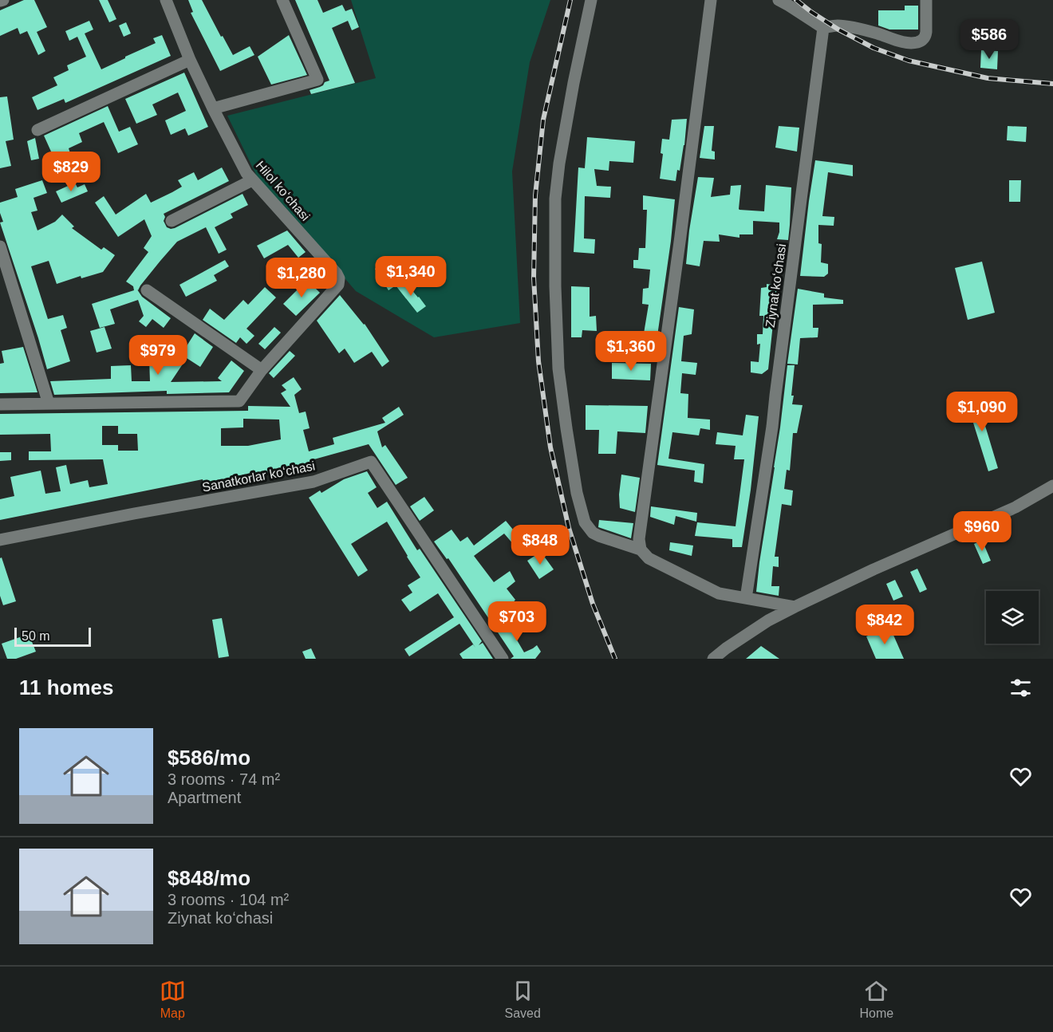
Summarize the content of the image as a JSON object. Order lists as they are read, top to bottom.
{
  "streets": {
    "street": ["Hilol koʻchasi", "Ziynat koʻchasi", "Sanatkorlar koʻchasi"]
  },
  "scale_bar": "50 m",
  "page": {
    "price": [
      "$586",
      "$829",
      "$1,340",
      "$1,280",
      "$1,360",
      "$979",
      "$1,090",
      "$960",
      "$848",
      "$703",
      "$842"
    ],
    "scale": "50 m",
    "heading": "11 homes",
    "list": [
      {
        "name": "$586/mo",
        "note": "3 rooms · 74 m² · Apartment"
      },
      {
        "name": "$848/mo",
        "note": "3 rooms · 104 m² · Ziynat koʻchasi"
      }
    ],
    "tabs": ["Map", "Saved", "Home"]
  }
}
